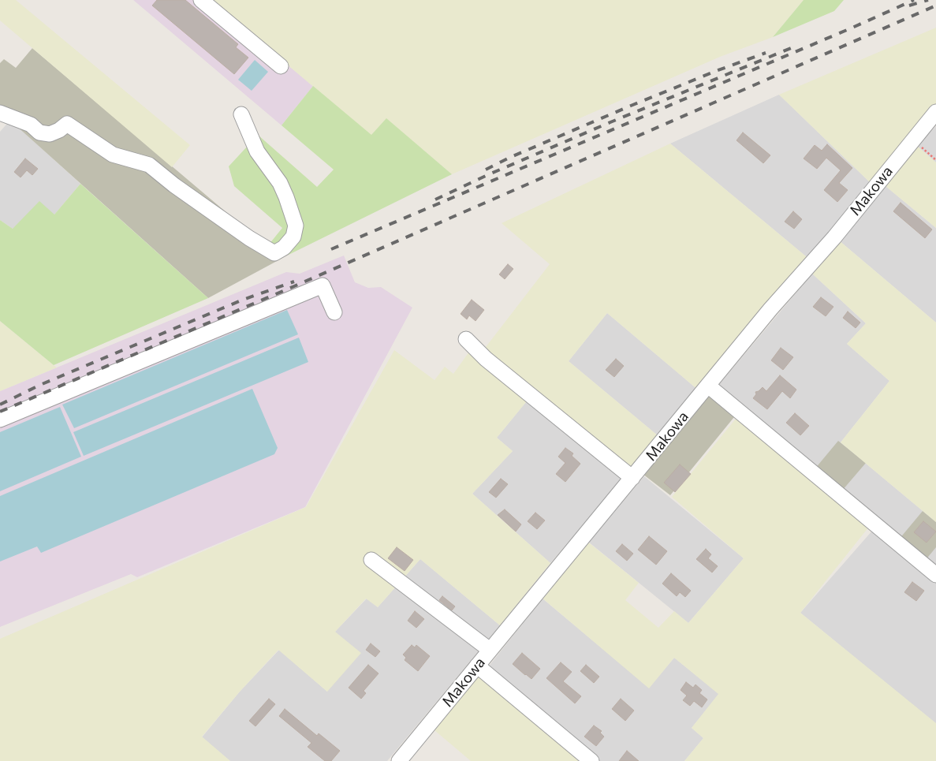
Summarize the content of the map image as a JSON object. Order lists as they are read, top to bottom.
{
  "streets": {
    "street": ["Makowa"]
  }
}
